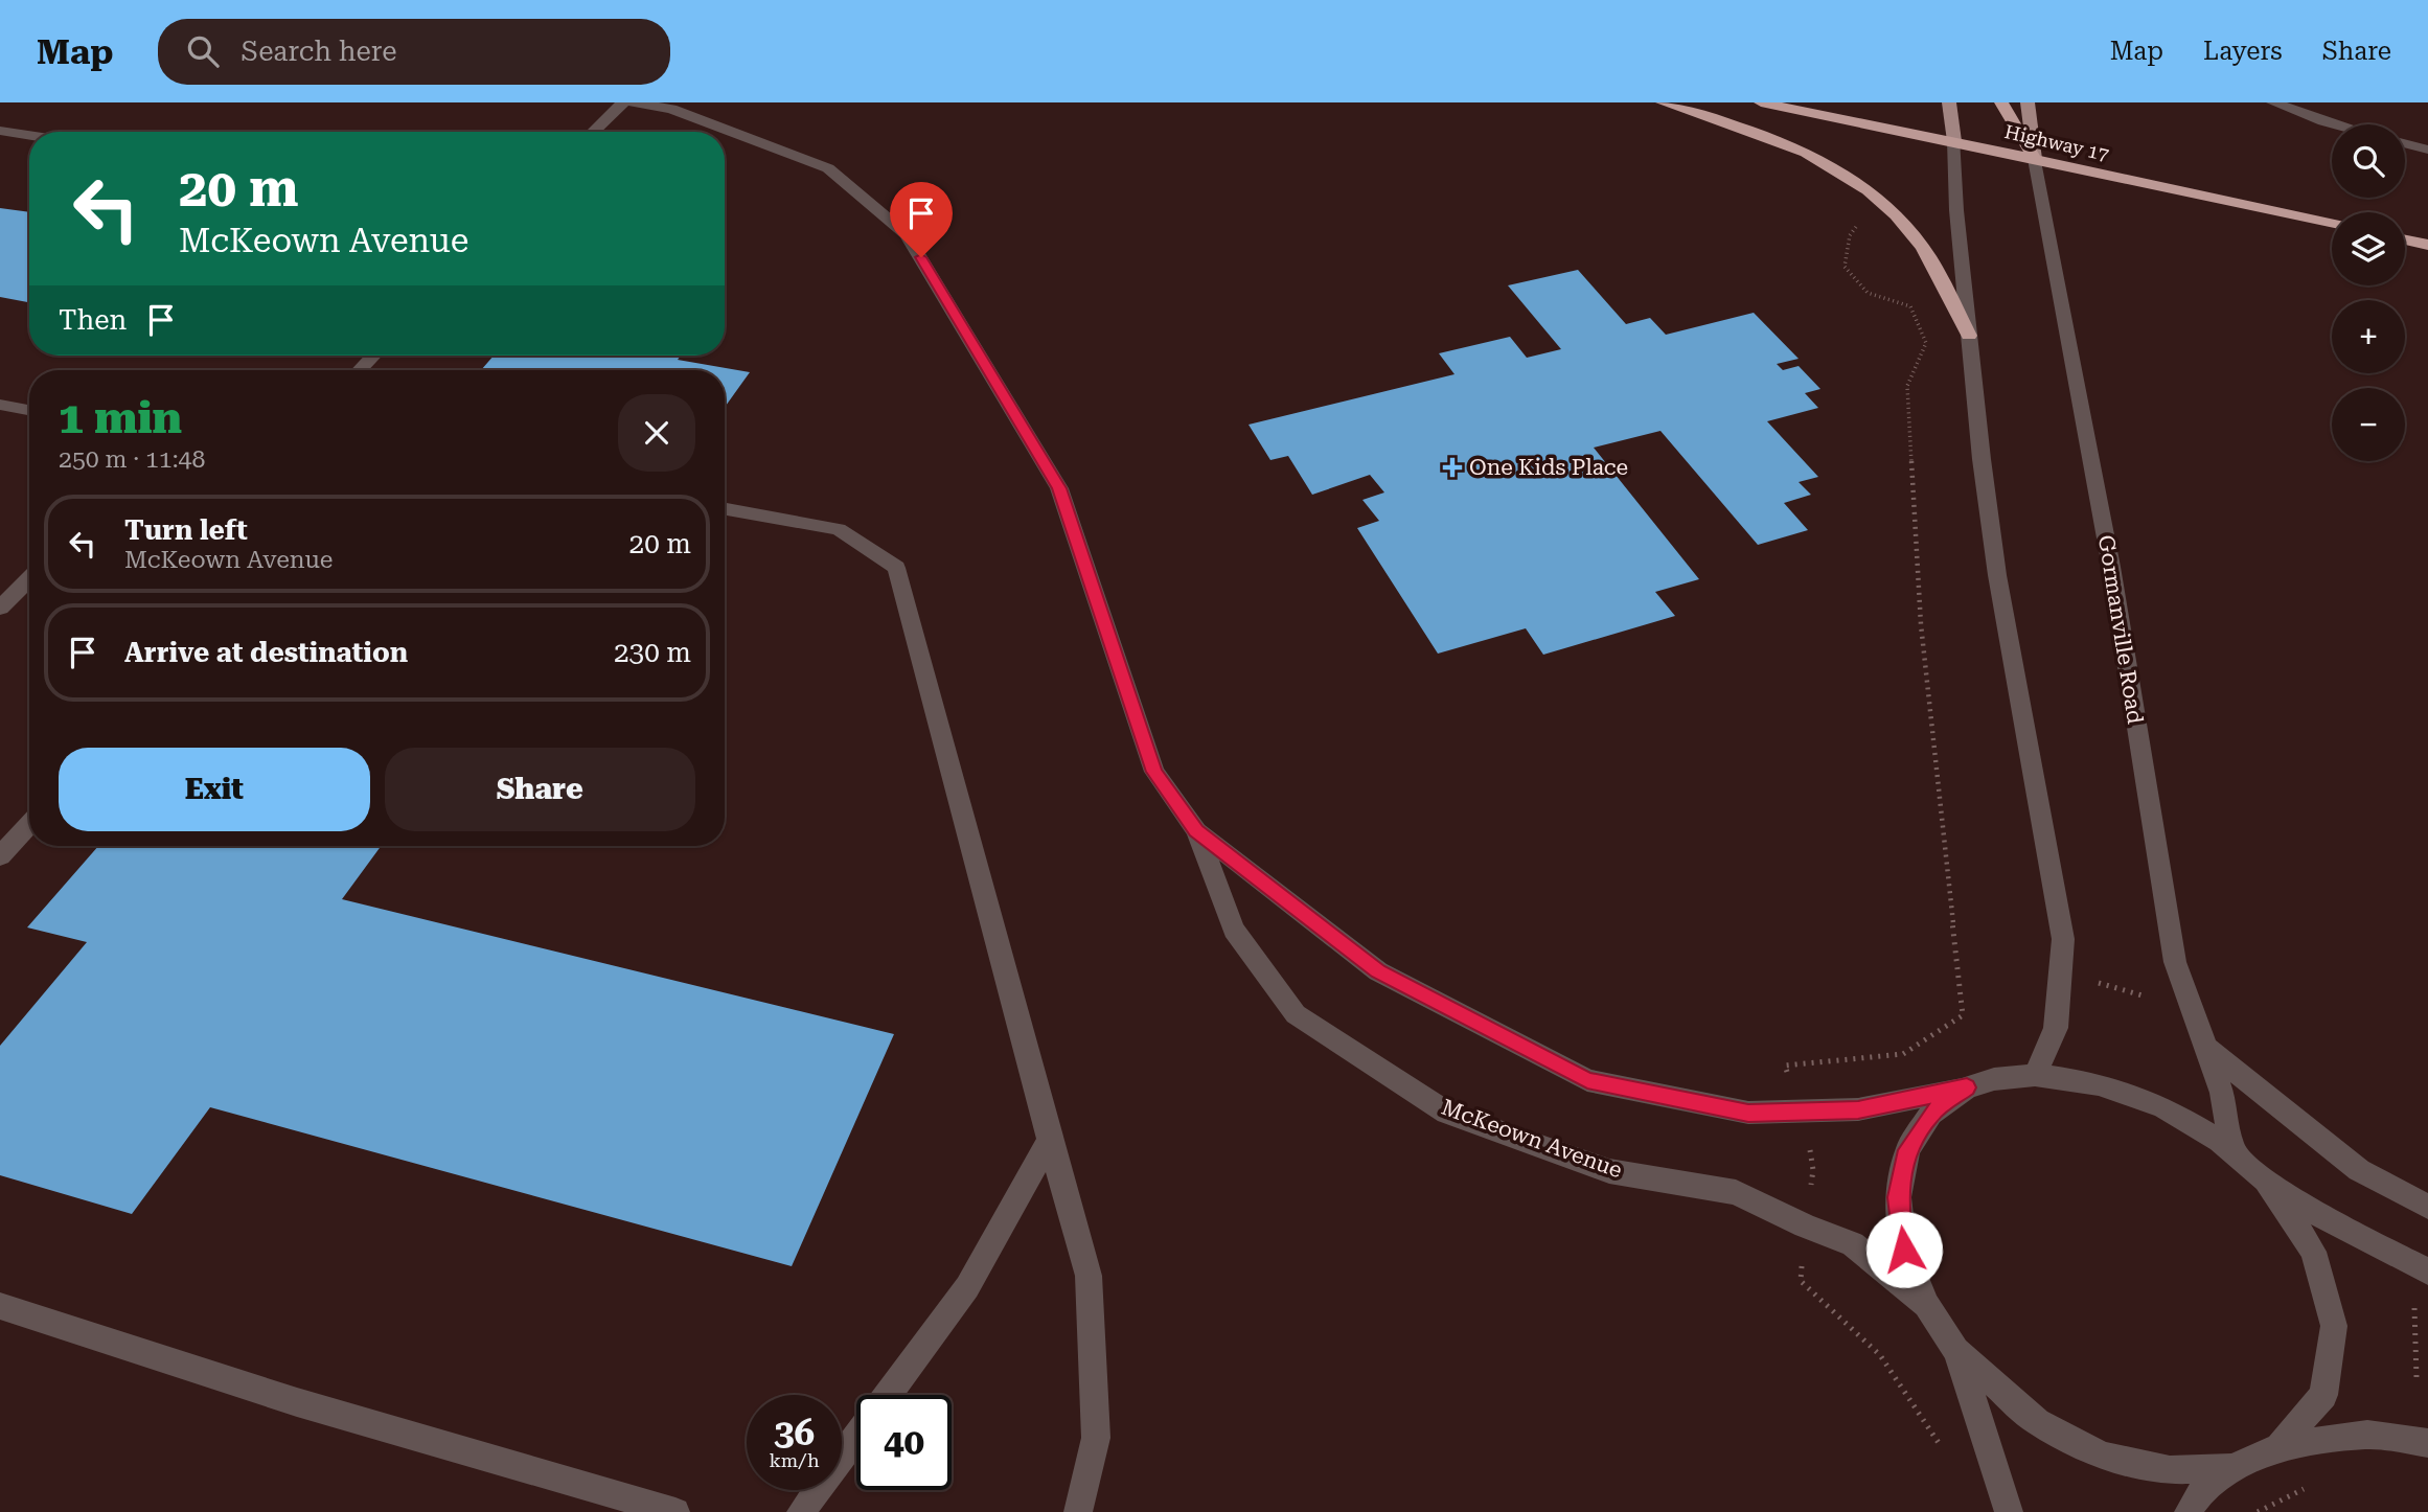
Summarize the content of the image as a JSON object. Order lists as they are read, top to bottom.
{
  "streets": {
    "highway": ["Highway 17"],
    "main road": ["Gormanville Road"],
    "street": ["McKeown Avenue"]
  },
  "crossings": [
    ["Highway 17", "Gormanville Road"],
    ["Gormanville Road", "McKeown Avenue"]
  ],
  "places": {
    "health": ["One Kids Place"]
  },
  "page": {
    "header": "Map",
    "search": "Search here",
    "nav": ["Map", "Layers", "Share"],
    "map_buttons": ["+", "−"],
    "turn": ["20 m", "McKeown Avenue"],
    "then": "Then",
    "heading": ["1 min", "250 m · 11:48"],
    "list": [
      {
        "name": "Turn left",
        "note": "McKeown Avenue",
        "value": "20 m"
      },
      {
        "name": "Arrive at destination",
        "value": "230 m"
      }
    ],
    "buttons": ["Exit", "Share"],
    "speed": "36 km/h",
    "limit": "40"
  }
}
